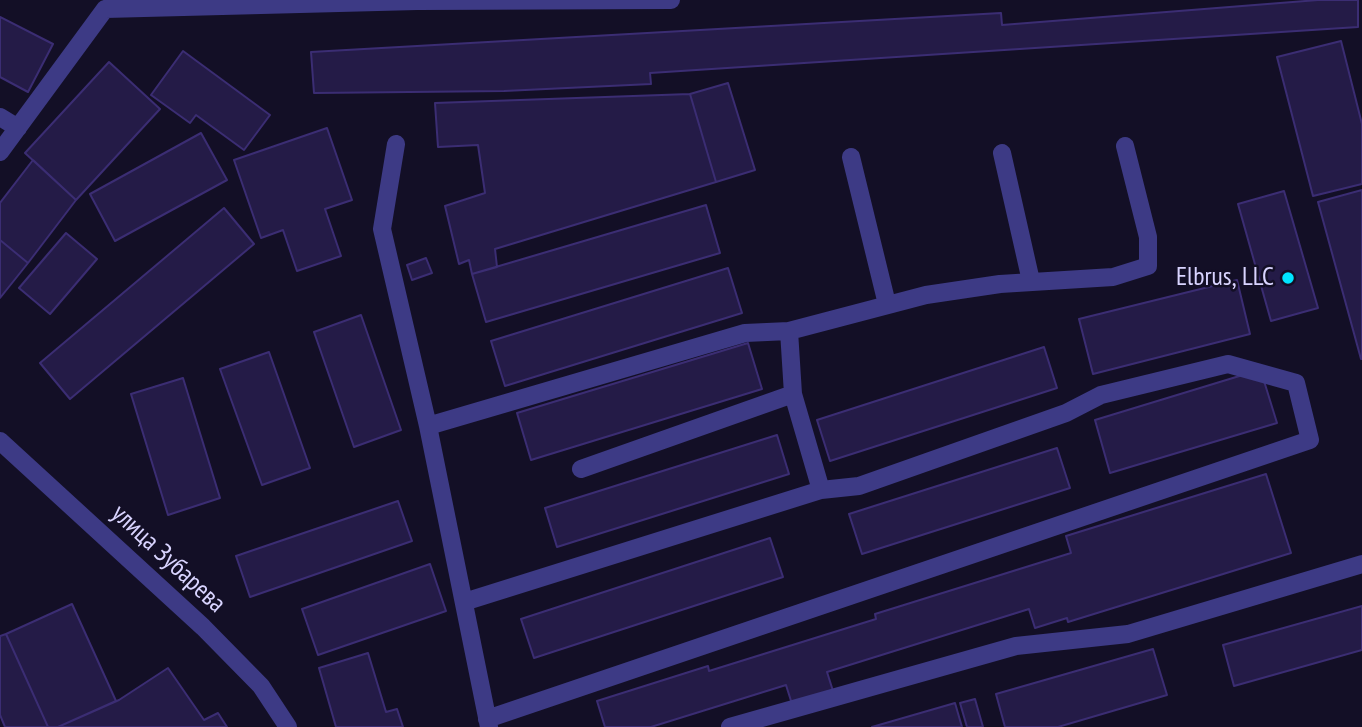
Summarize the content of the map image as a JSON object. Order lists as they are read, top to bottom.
{
  "streets": {
    "street": ["улица Зубарева"]
  },
  "places": ["Elbrus, LLC"]
}
